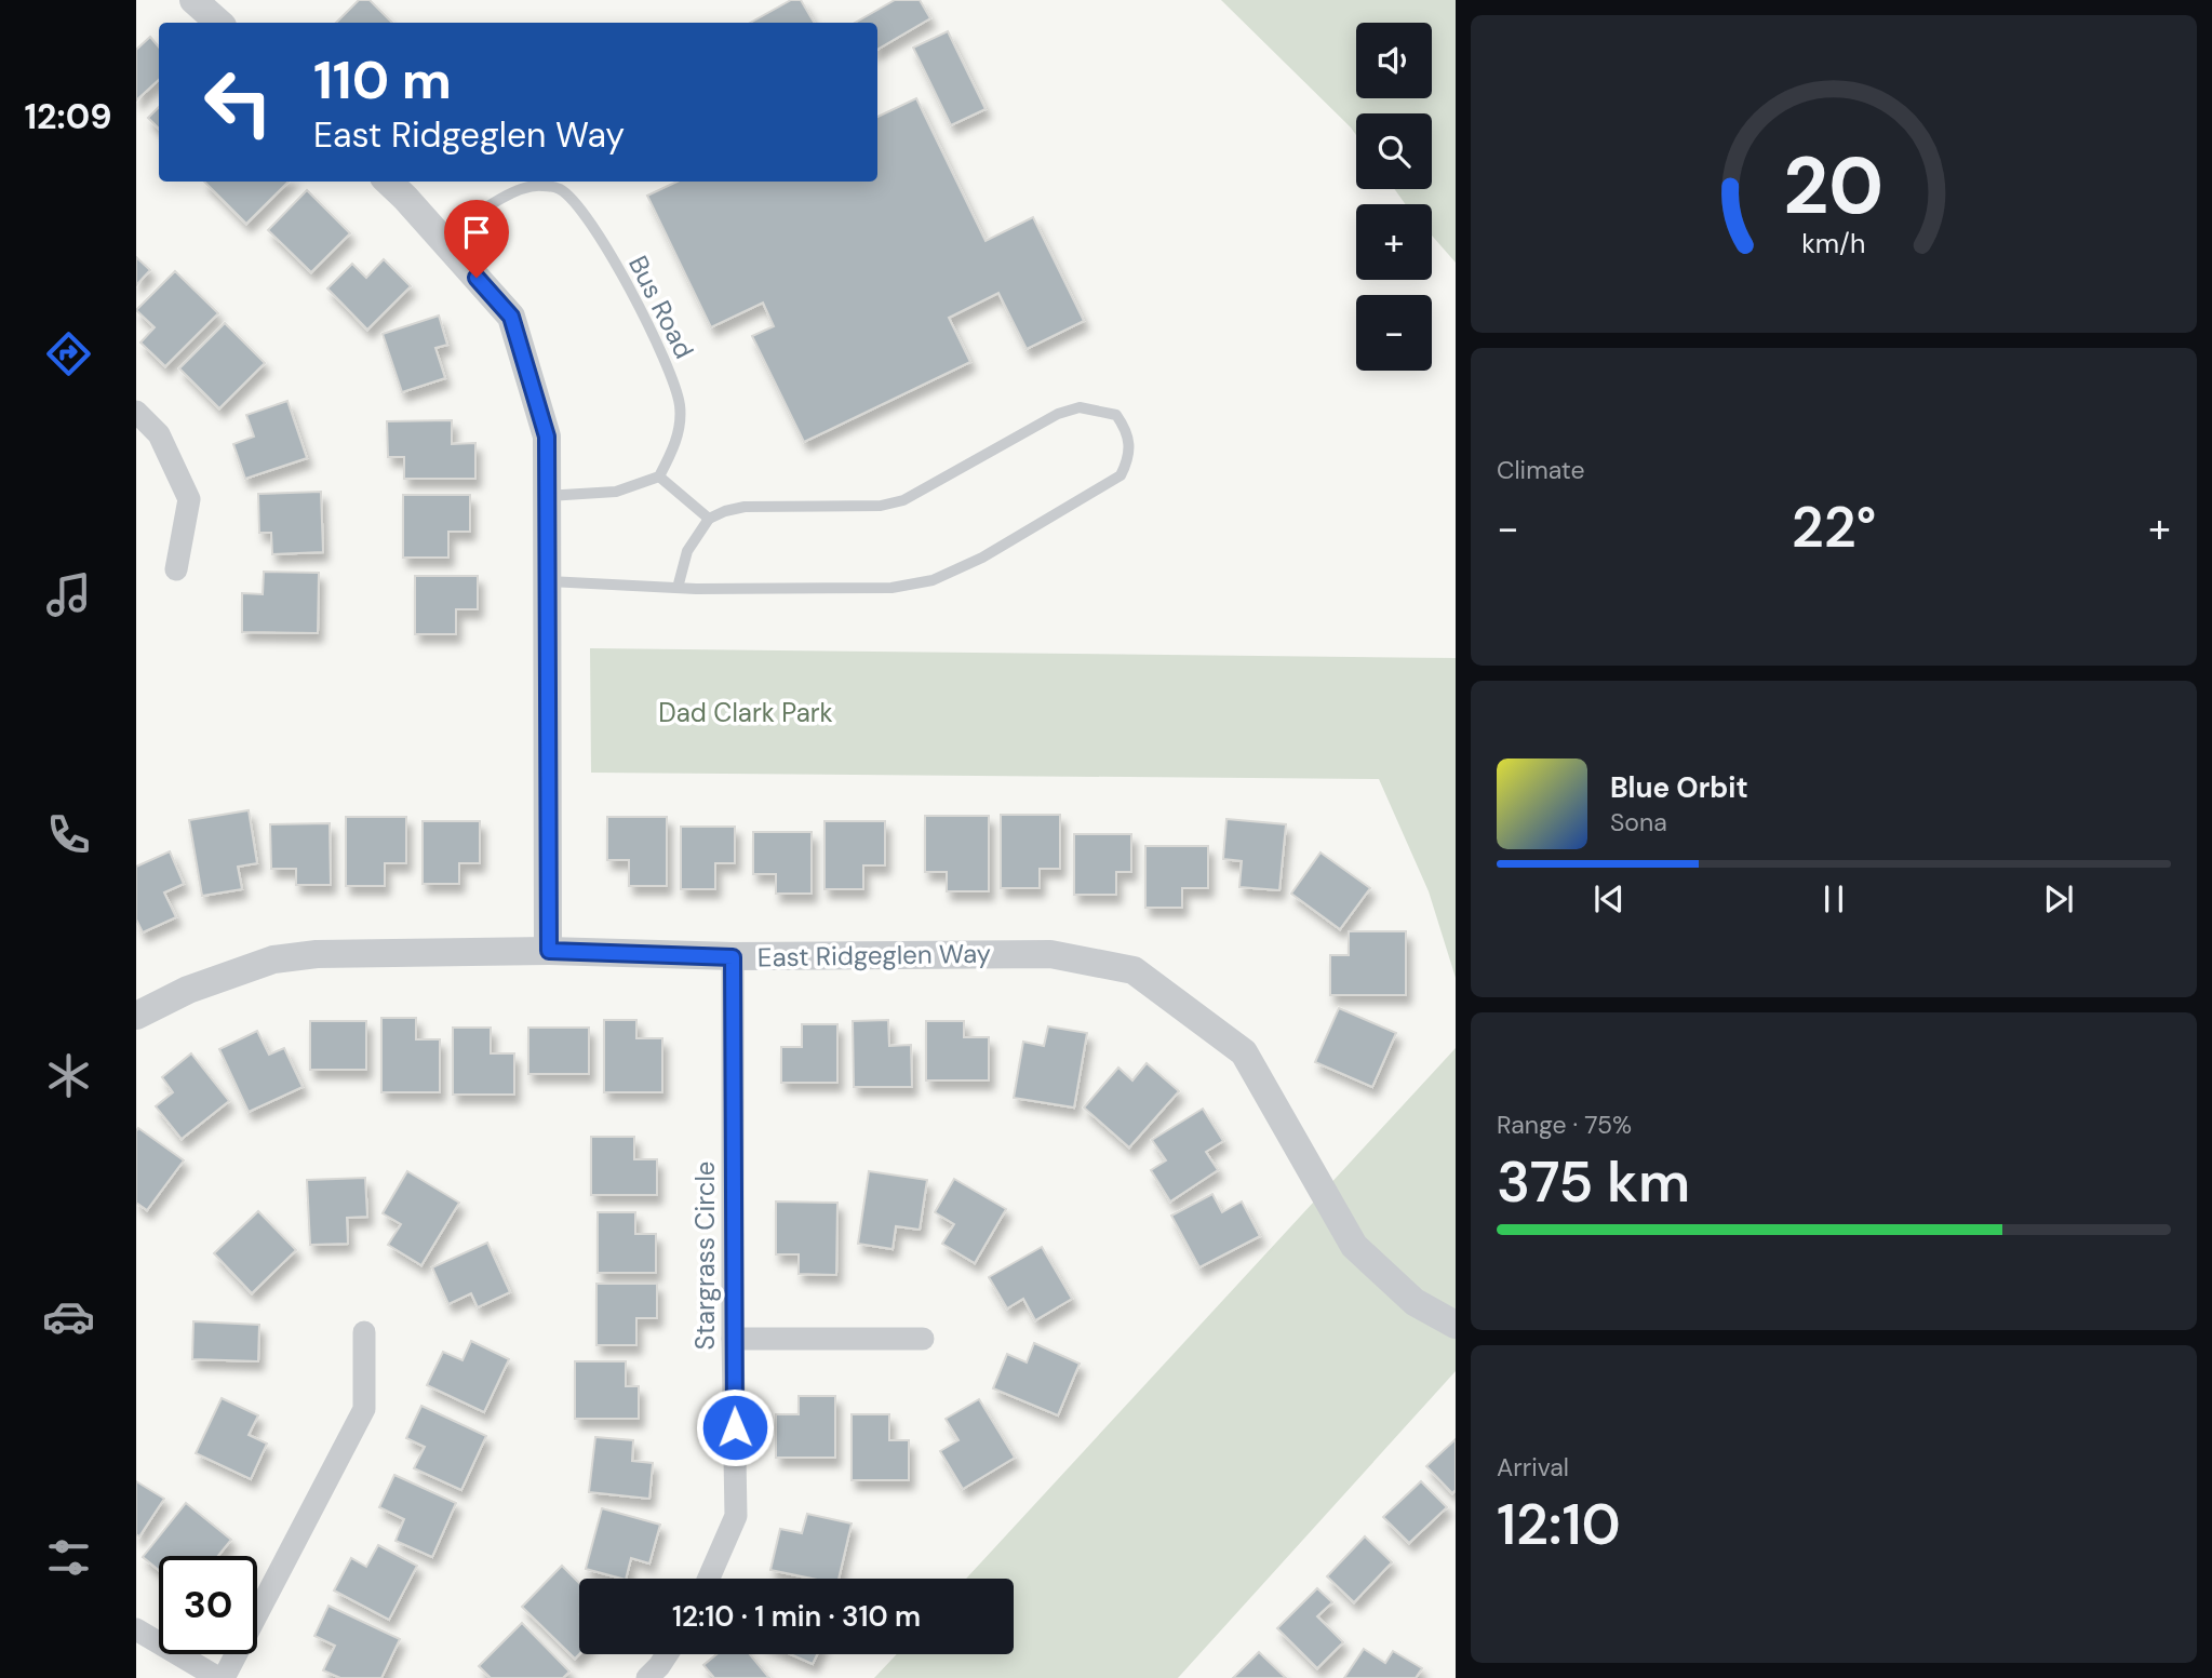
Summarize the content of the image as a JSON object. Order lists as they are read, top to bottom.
{
  "streets": {
    "street": ["East Ridgeglen Way", "Stargrass Circle"],
    "lane": ["Bus Road"]
  },
  "crossings": [
    ["East Ridgeglen Way", "Stargrass Circle"]
  ],
  "parks": ["Dad Clark Park"],
  "page": {
    "tabs": "12:09",
    "map_buttons": ["+", "−"],
    "turn": ["110 m", "East Ridgeglen Way"],
    "tile": [
      "Climate",
      ["Range · 75%", "375 km"],
      ["Arrival", "12:10"]
    ],
    "heat": ["−", "22°", "+"],
    "song": ["Blue Orbit", "Sona"],
    "limit": "30",
    "trip": "12:10 · 1 min · 310 m",
    "gauge": ["20", "km/h"]
  }
}
